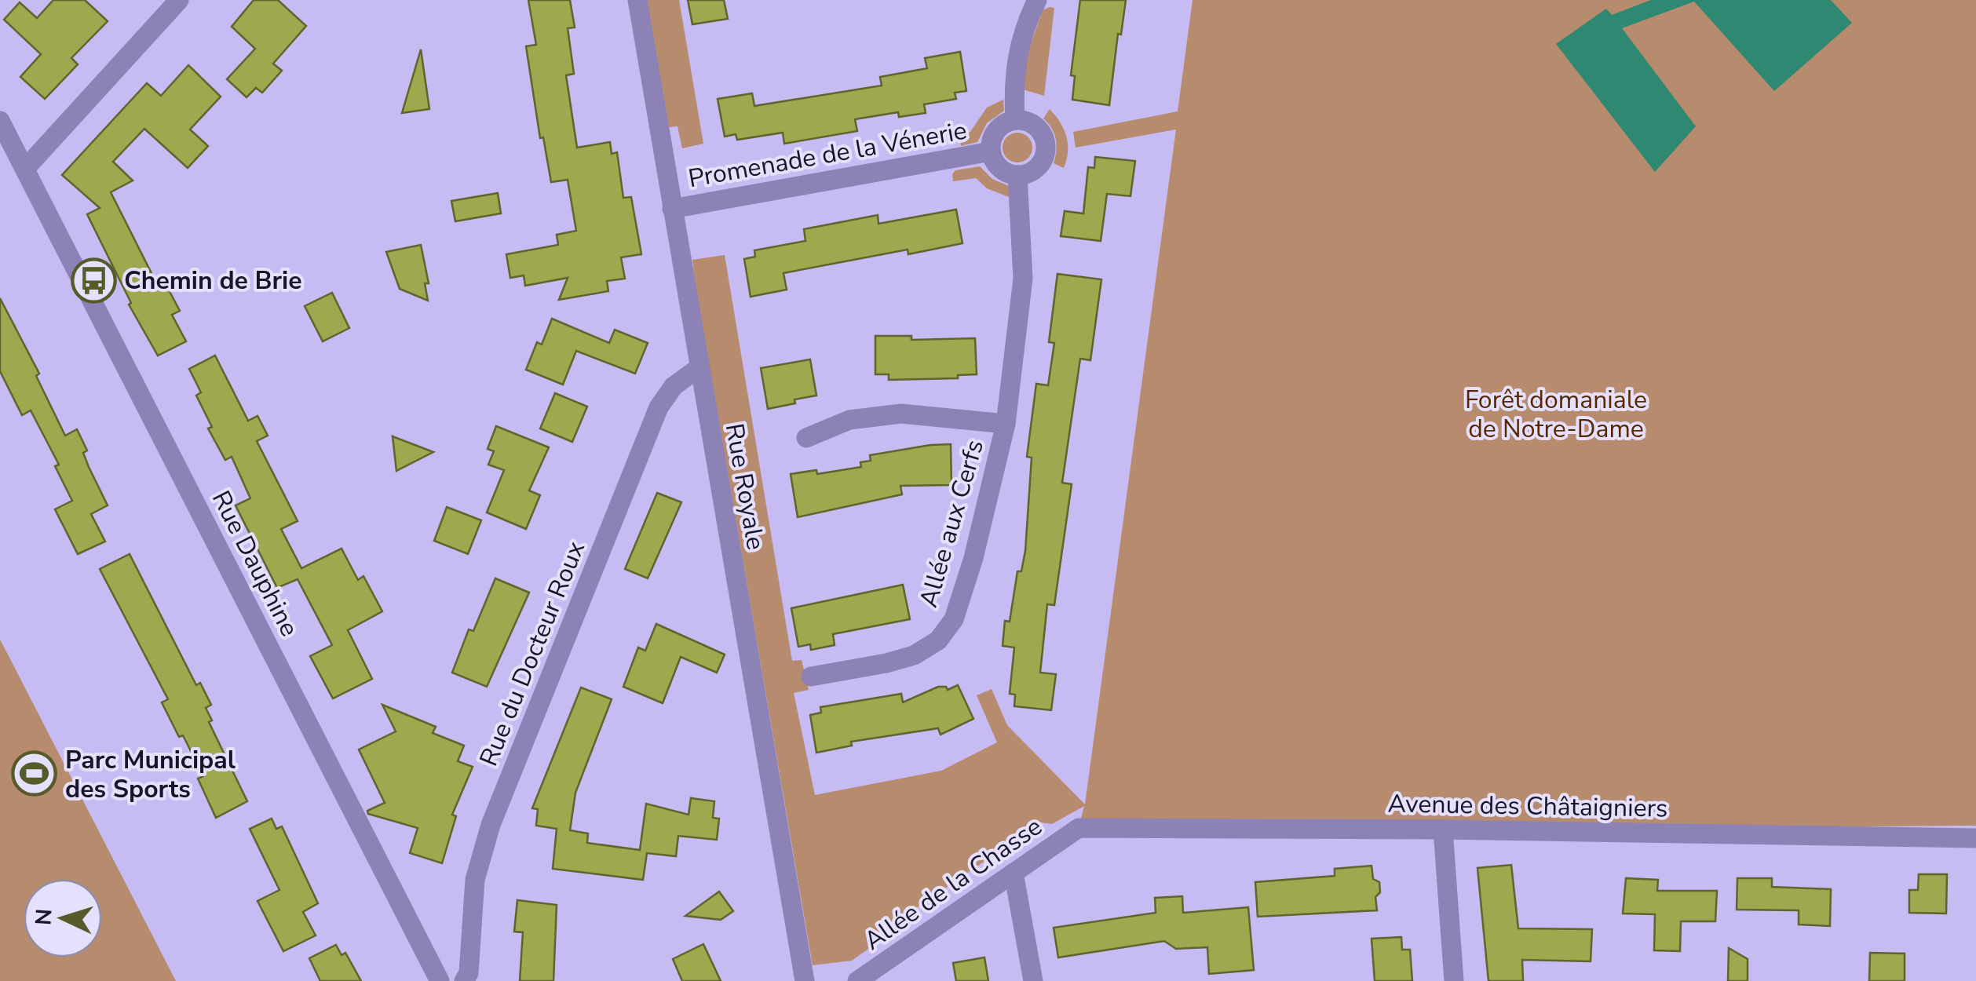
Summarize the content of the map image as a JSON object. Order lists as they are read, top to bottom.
{
  "streets": {
    "street": [
      "Promenade de la Vénerie",
      "Rue Royale",
      "Allée aux Cerfs",
      "Rue Dauphine",
      "Rue du Docteur Roux",
      "Avenue des Châtaigniers",
      "Allée de la Chasse"
    ]
  },
  "crossings": [
    ["Promenade de la Vénerie", "Rue Royale"],
    ["Promenade de la Vénerie", "Allée aux Cerfs"],
    ["Rue Royale", "Rue du Docteur Roux"],
    ["Avenue des Châtaigniers", "Allée de la Chasse"]
  ],
  "parks": ["Forêt domaniale de Notre-Dame"],
  "places": {
    "bus stop": ["Chemin de Brie"],
    "sports": ["Parc Municipal des Sports"]
  },
  "north": "left"
}
